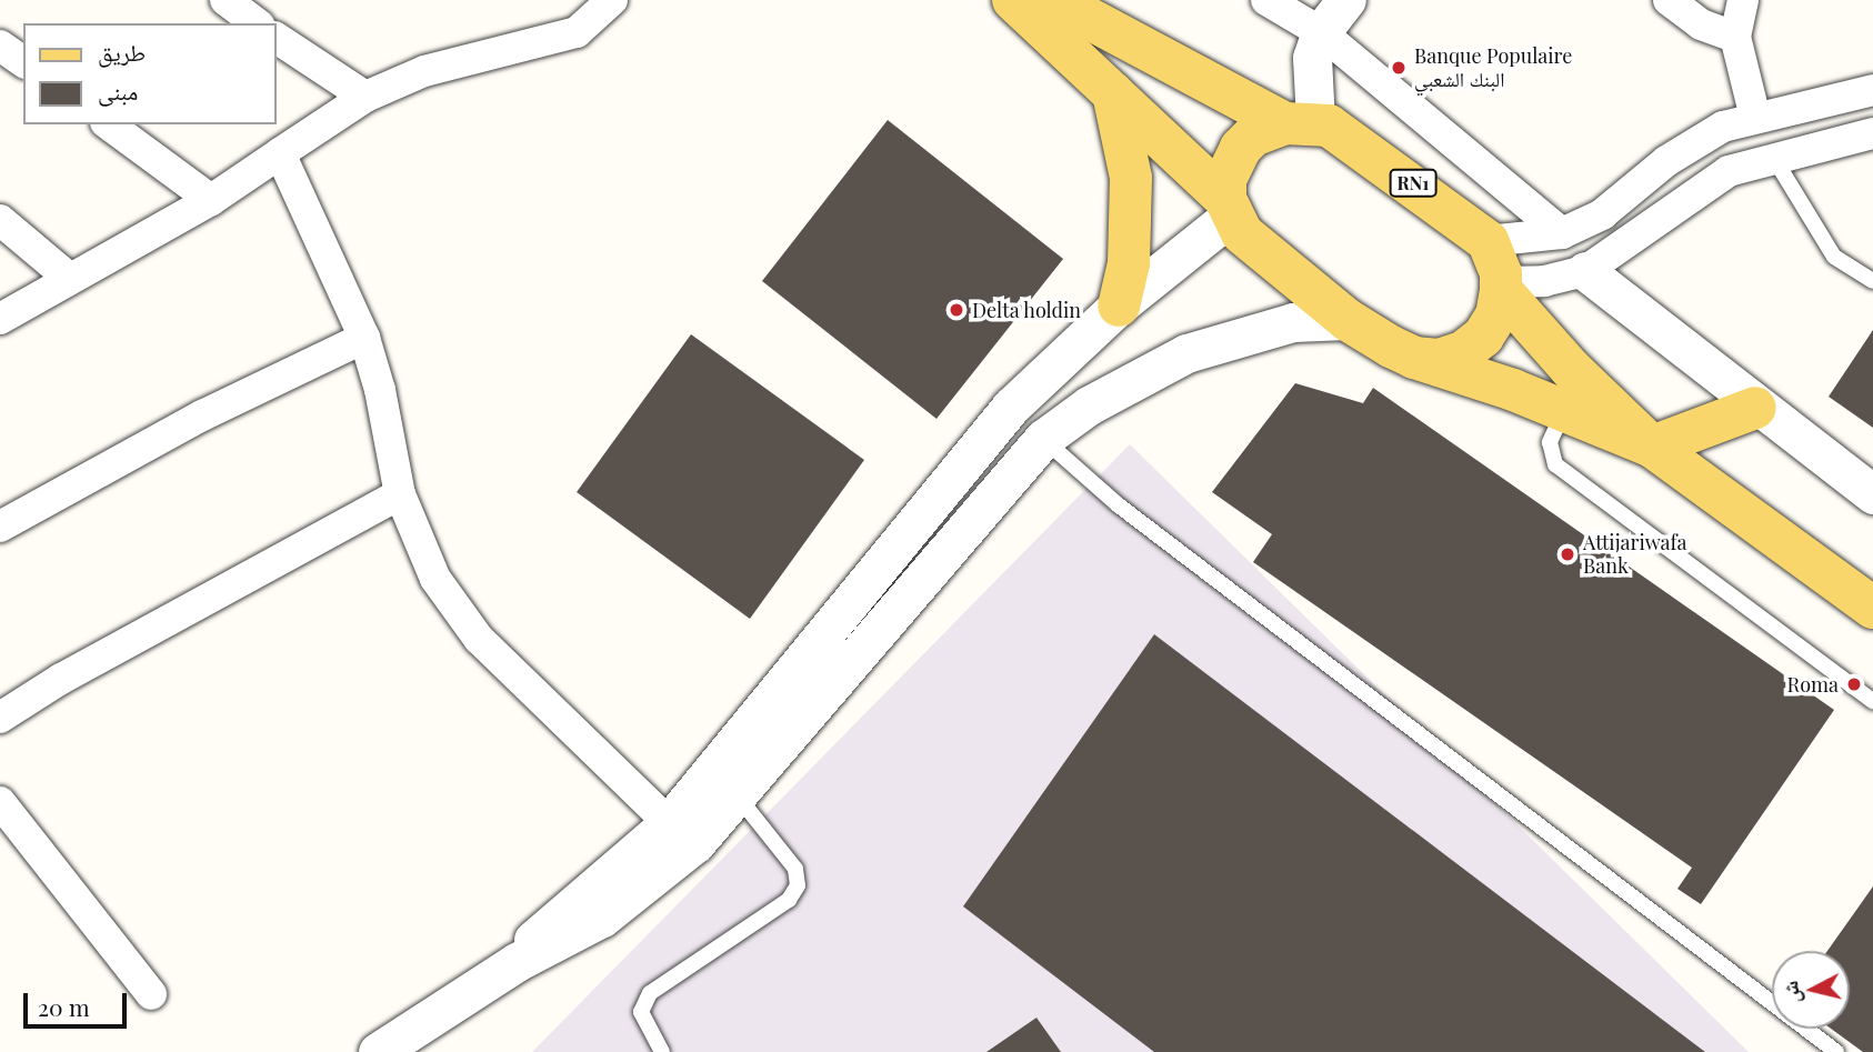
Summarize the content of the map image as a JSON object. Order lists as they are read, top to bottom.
{
  "streets": {
    "main road": ["RN1"]
  },
  "places": [
    "Banque Populaire البنك الشعبي",
    "Delta holdin",
    "Attijariwafa Bank",
    "Roma"
  ],
  "legend": ["طريق", "مبنى"],
  "scale_bar": "20 m",
  "north": "left"
}
